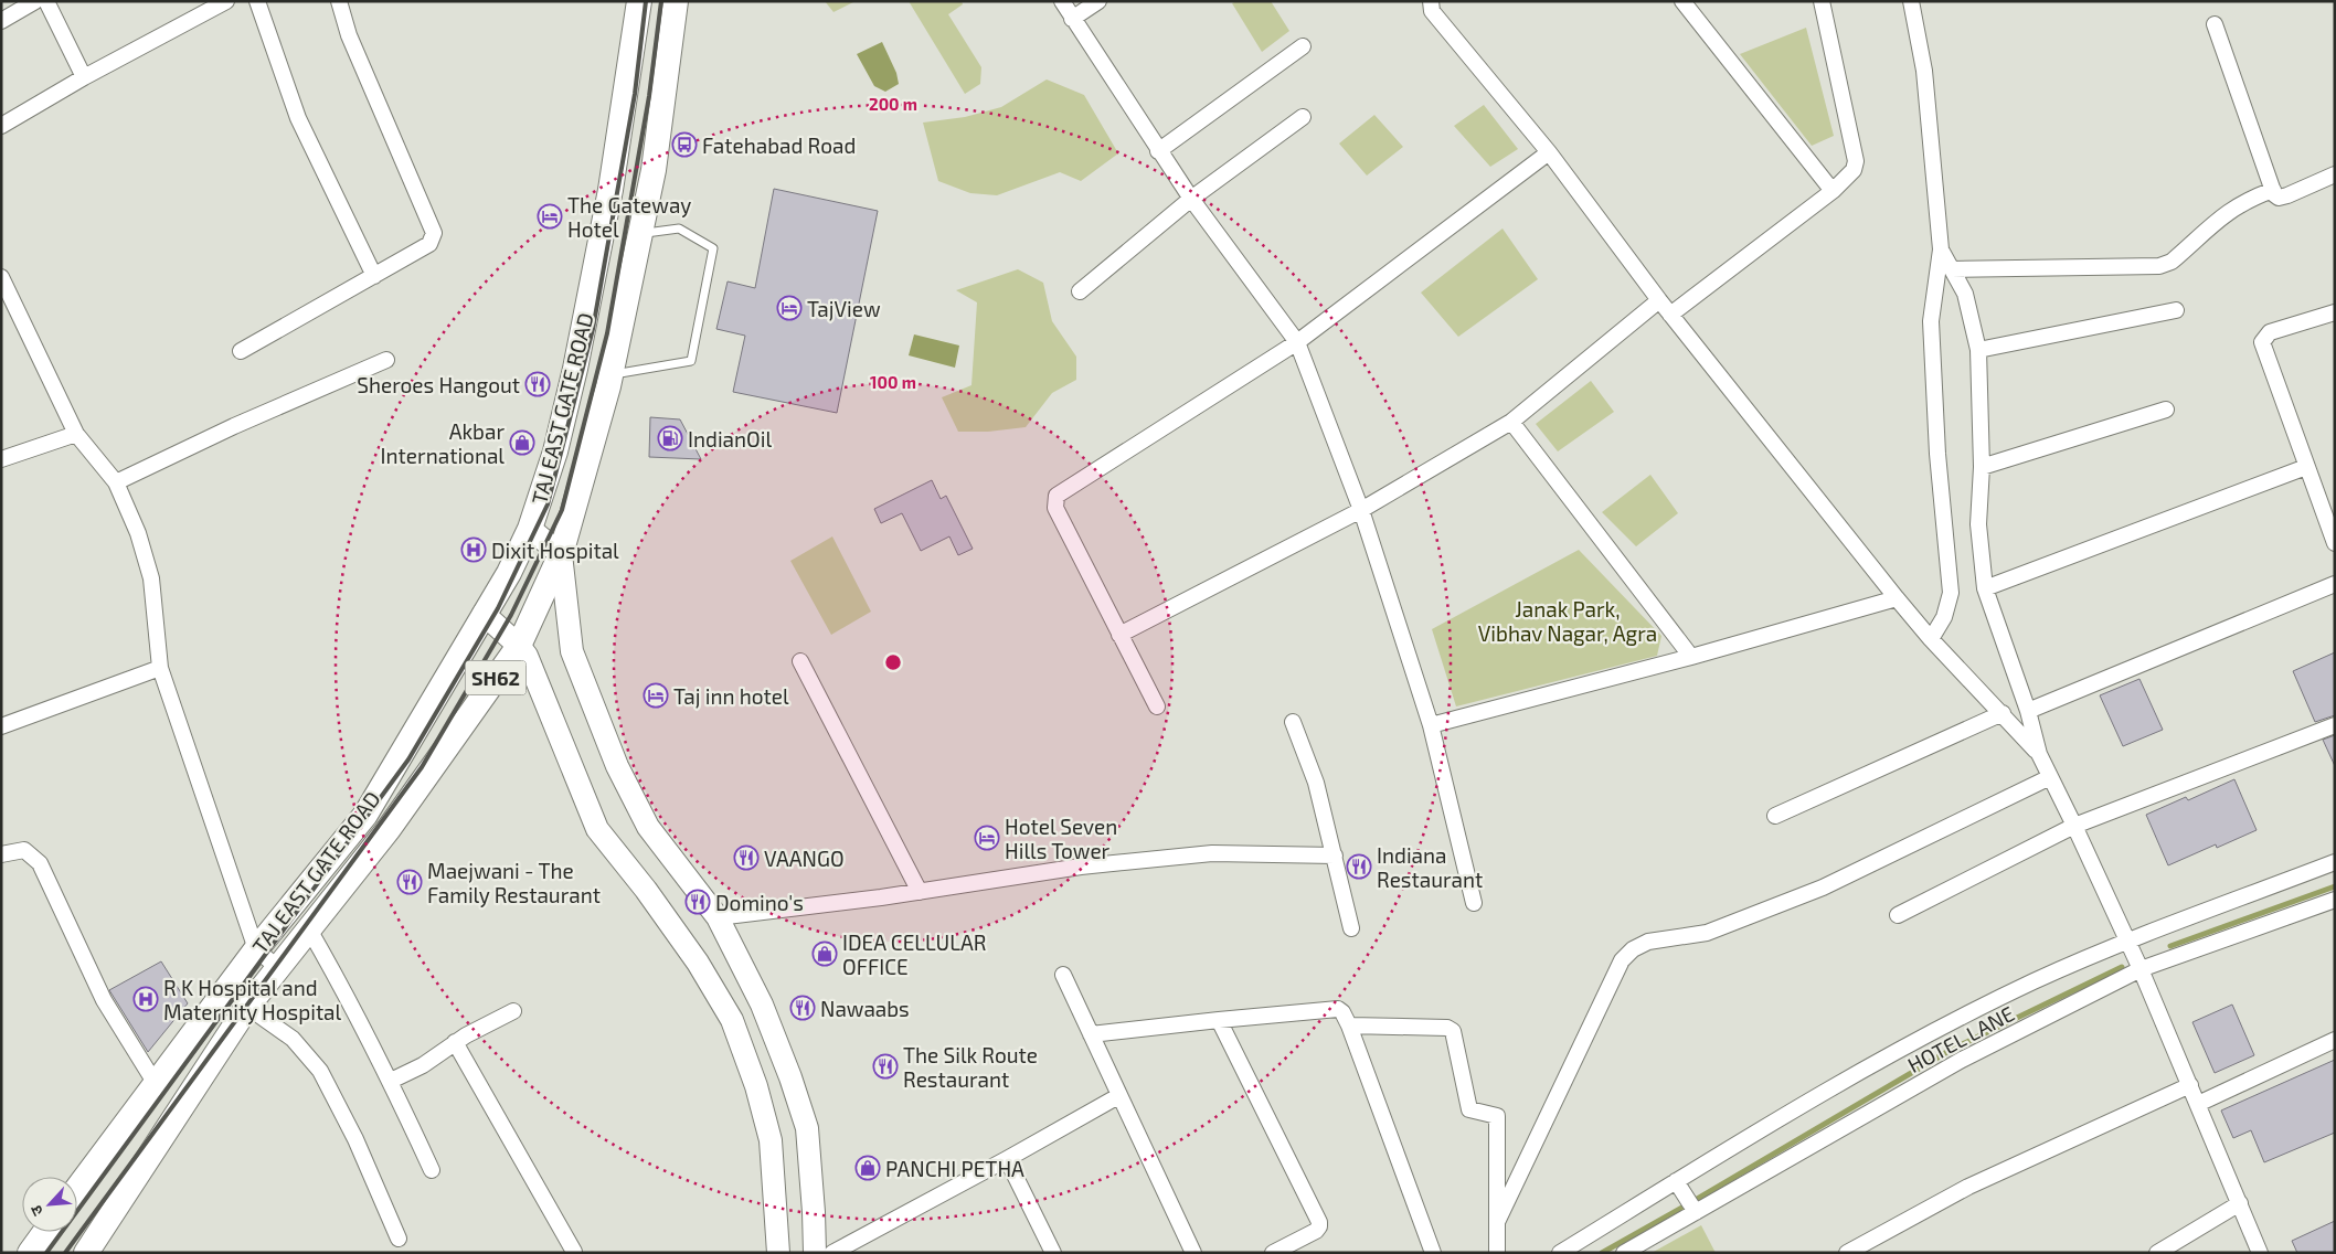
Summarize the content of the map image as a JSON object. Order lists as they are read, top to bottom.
{
  "streets": {
    "main road": ["TAJ EAST GATE ROAD", "SH62"],
    "street": ["HOTEL LANE"]
  },
  "parks": ["Janak Park, Vibhav Nagar, Agra"],
  "places": {
    "bus stop": ["Fatehabad Road"],
    "hotel": [
      "The Gateway Hotel",
      "TajView",
      "Taj inn hotel",
      "Hotel Seven Hills Tower"
    ],
    "restaurant": [
      "Sheroes Hangout",
      "VAANGO",
      "Indiana Restaurant",
      "Maejwani - The Family Restaurant",
      "Domino's",
      "Nawaabs",
      "The Silk Route Restaurant"
    ],
    "fuel station": ["IndianOil"],
    "shop": ["Akbar International", "IDEA CELLULAR OFFICE", "PANCHI PETHA"],
    "hospital": ["Dixit Hospital", "R K Hospital and Maternity Hospital"]
  },
  "north": "bottom left",
  "rings": ["200 m", "100 m"]
}
